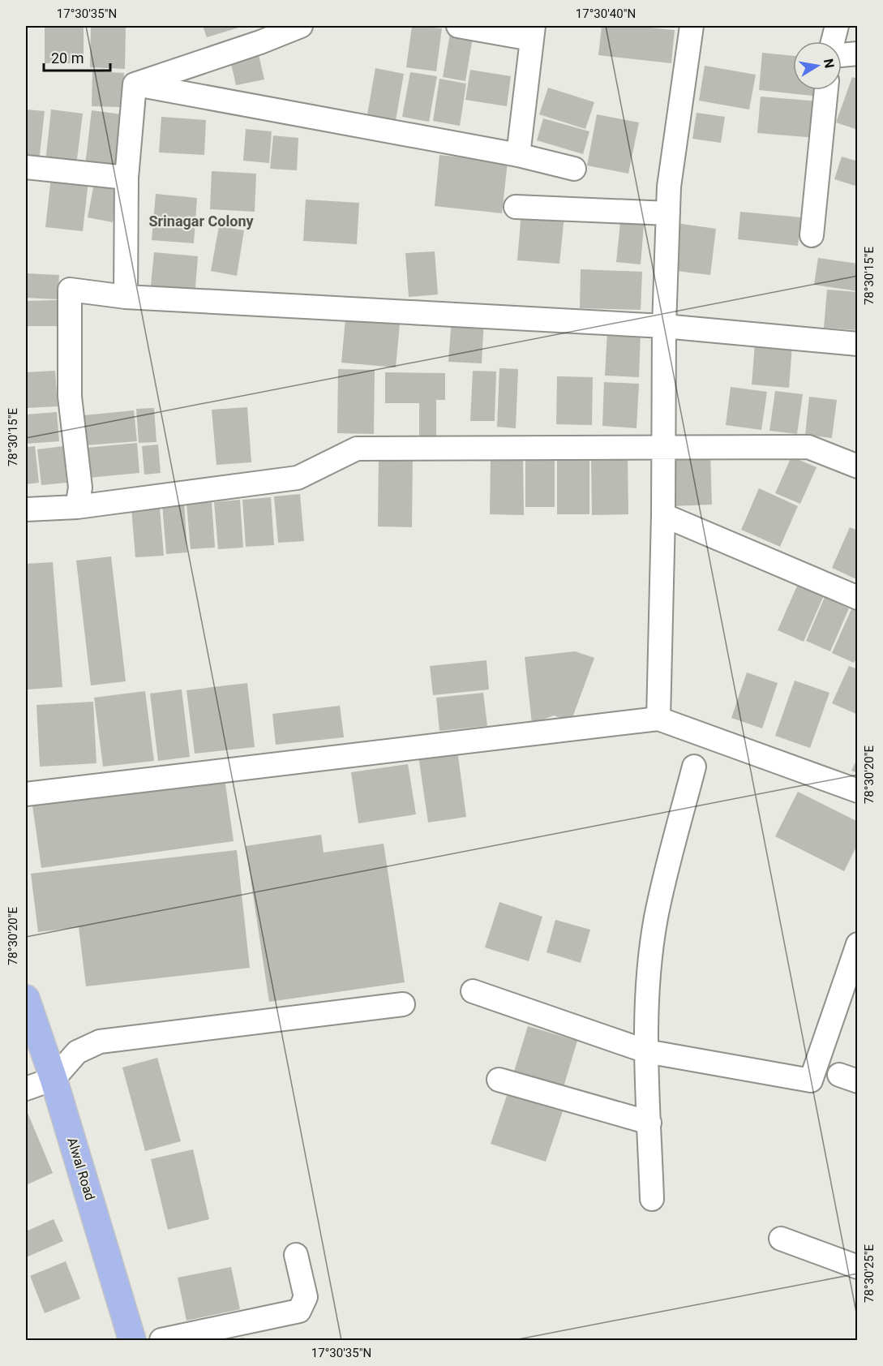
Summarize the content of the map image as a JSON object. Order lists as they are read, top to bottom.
{
  "streets": {
    "main road": ["Alwal Road"]
  },
  "districts": ["Srinagar Colony"],
  "scale_bar": "20 m",
  "north": "right",
  "coordinates": [
    "17°30'35\"N",
    "17°30'40\"N",
    "78°30'15\"E",
    "78°30'20\"E",
    "78°30'25\"E"
  ]
}
